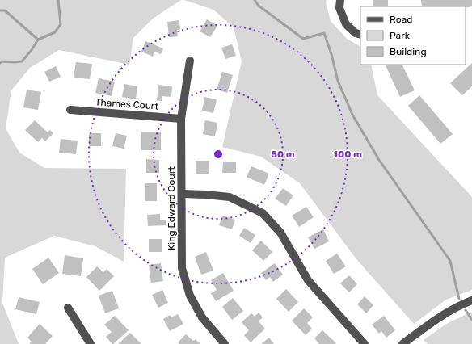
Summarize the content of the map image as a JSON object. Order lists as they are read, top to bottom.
{
  "streets": {
    "street": ["Thames Court", "King Edward Court"]
  },
  "crossings": [
    ["Thames Court", "King Edward Court"]
  ],
  "legend": ["Road", "Park", "Building"],
  "rings": ["50 m", "100 m"]
}
